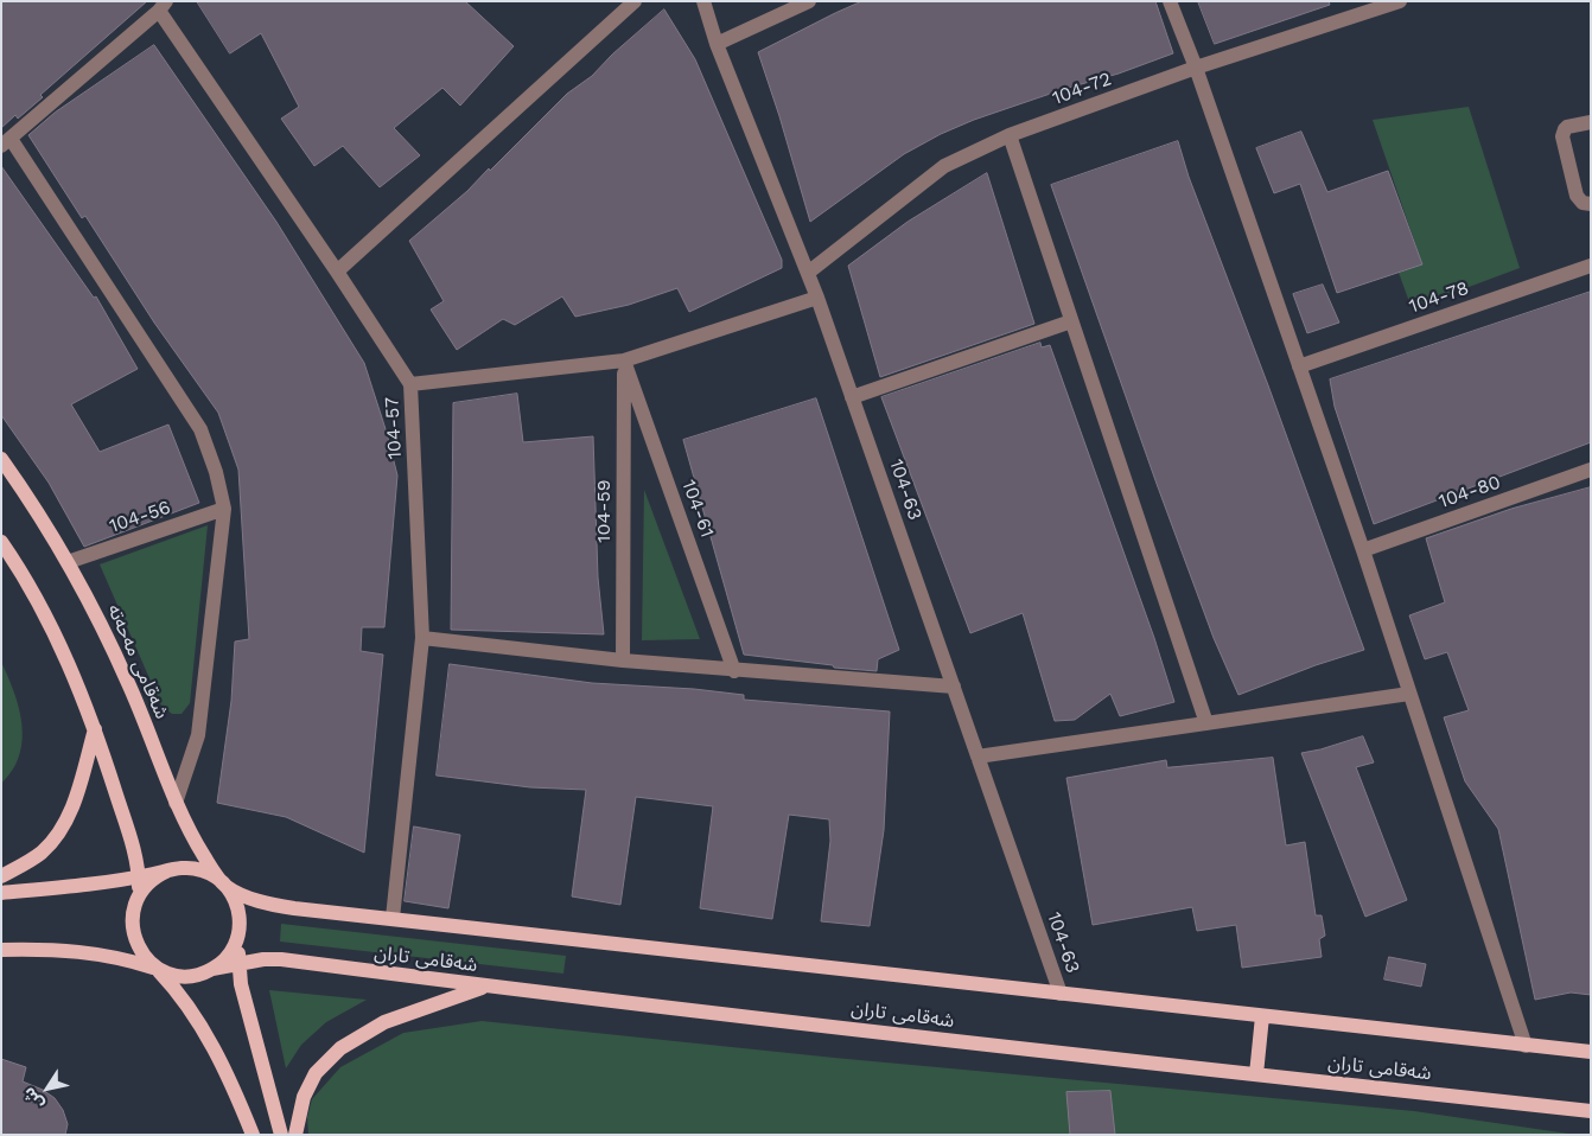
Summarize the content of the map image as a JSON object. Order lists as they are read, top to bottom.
{
  "streets": {
    "main road": ["شەقامی مەحەتە", "شەقامی تاران"],
    "street": [
      "104-72",
      "104-78",
      "104-57",
      "104-63",
      "104-80",
      "104-61",
      "104-59",
      "104-56"
    ]
  },
  "crossings": [
    ["104-72", "104-63"],
    ["104-57", "شەقامی تاران"],
    ["104-63", "شەقامی تاران"],
    ["104-61", "104-59"],
    ["104-56", "شەقامی مەحەتە"],
    ["شەقامی مەحەتە", "شەقامی تاران"]
  ],
  "north": "bottom left"
}
